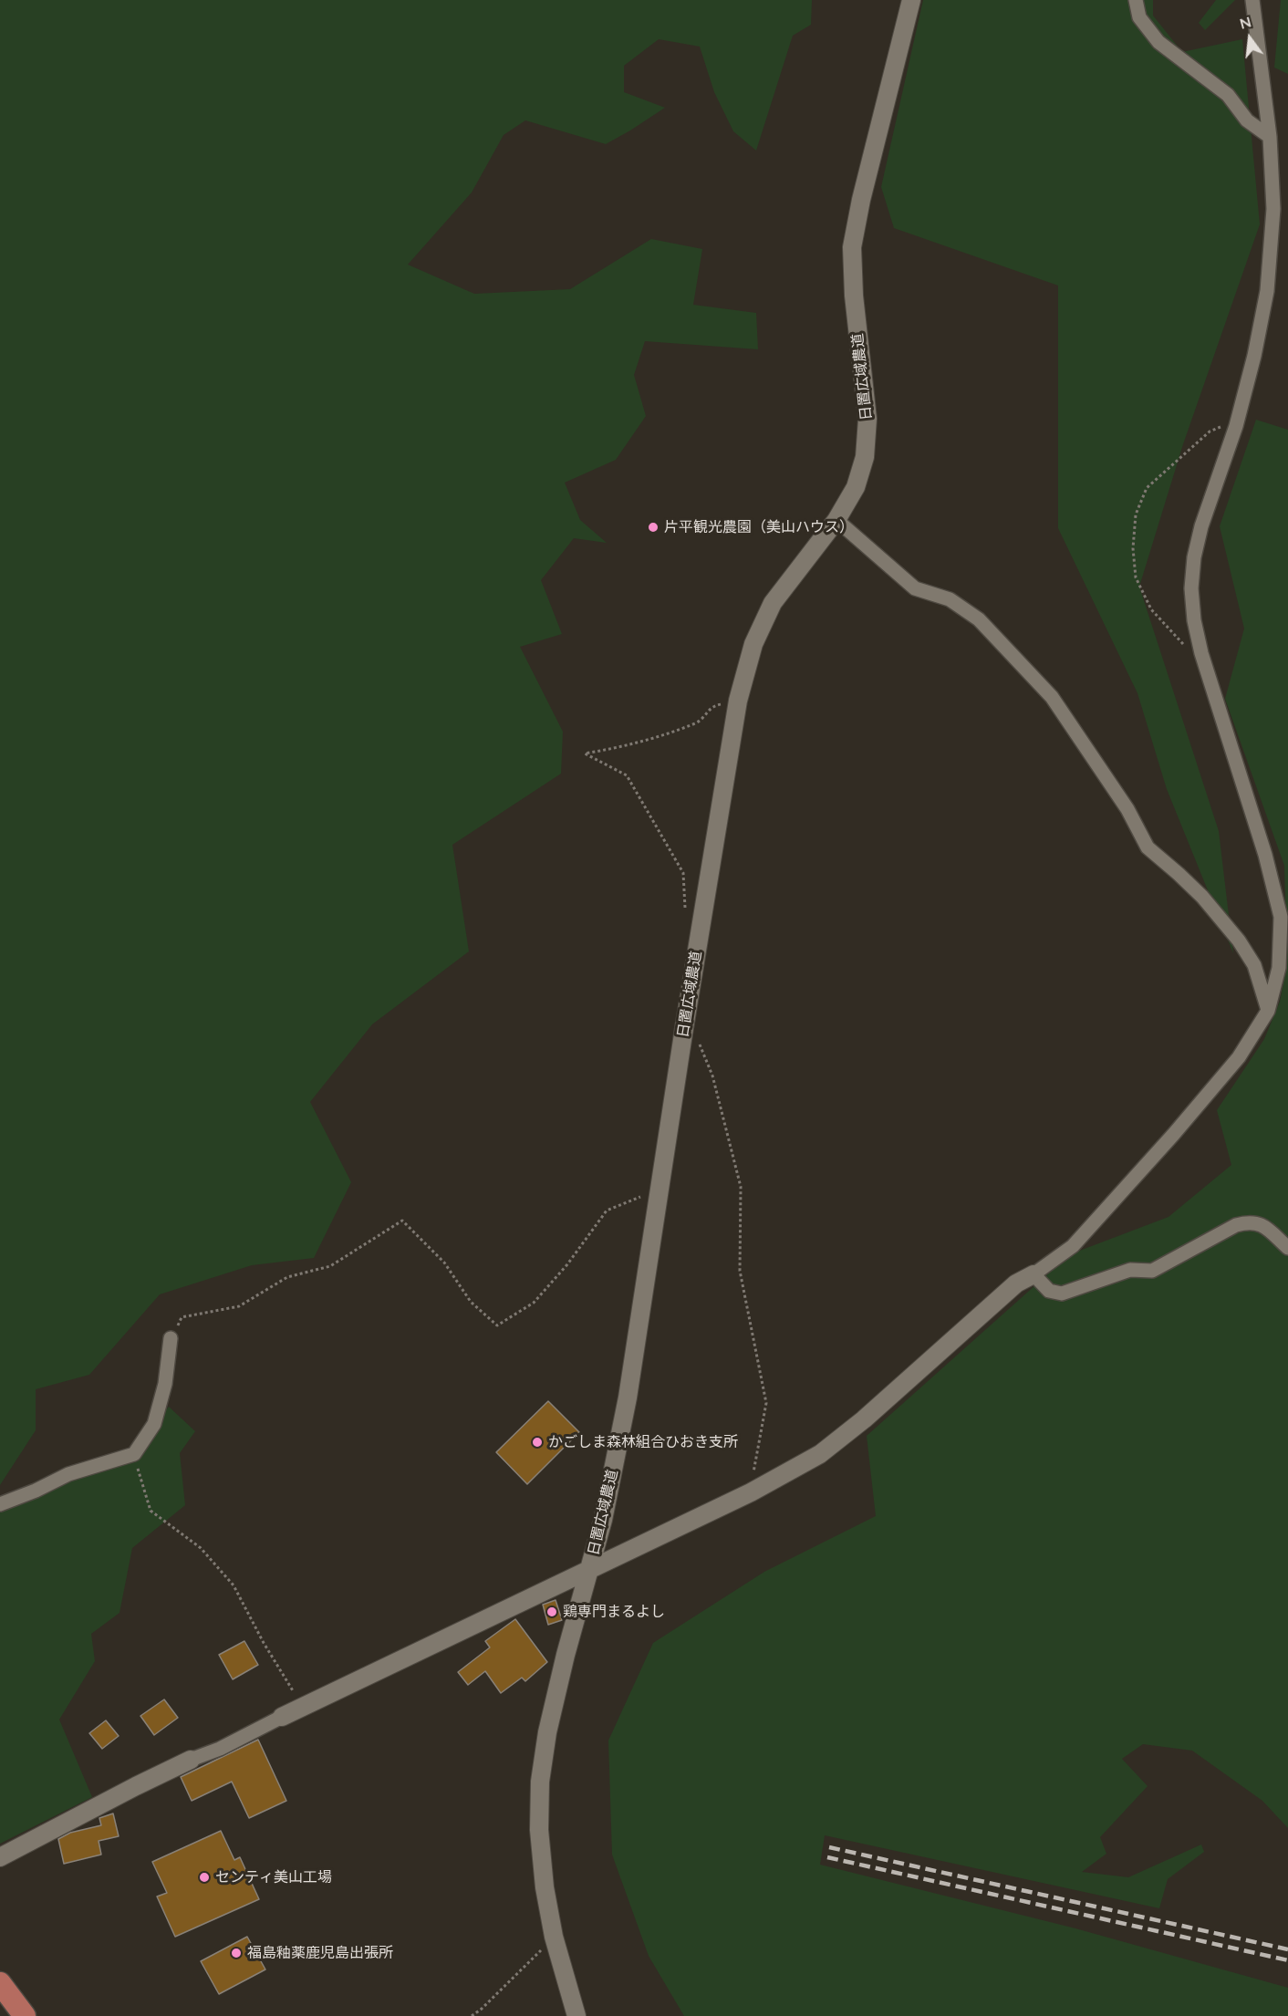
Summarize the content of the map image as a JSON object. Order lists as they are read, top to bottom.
{
  "streets": {
    "street": ["日置広域農道"]
  },
  "places": [
    "片平観光農園（美山ハウス）",
    "かごしま森林組合ひおき支所",
    "鶏専門まるよし",
    "センティ美山工場",
    "福島釉薬鹿児島出張所"
  ],
  "north": "top"
}
